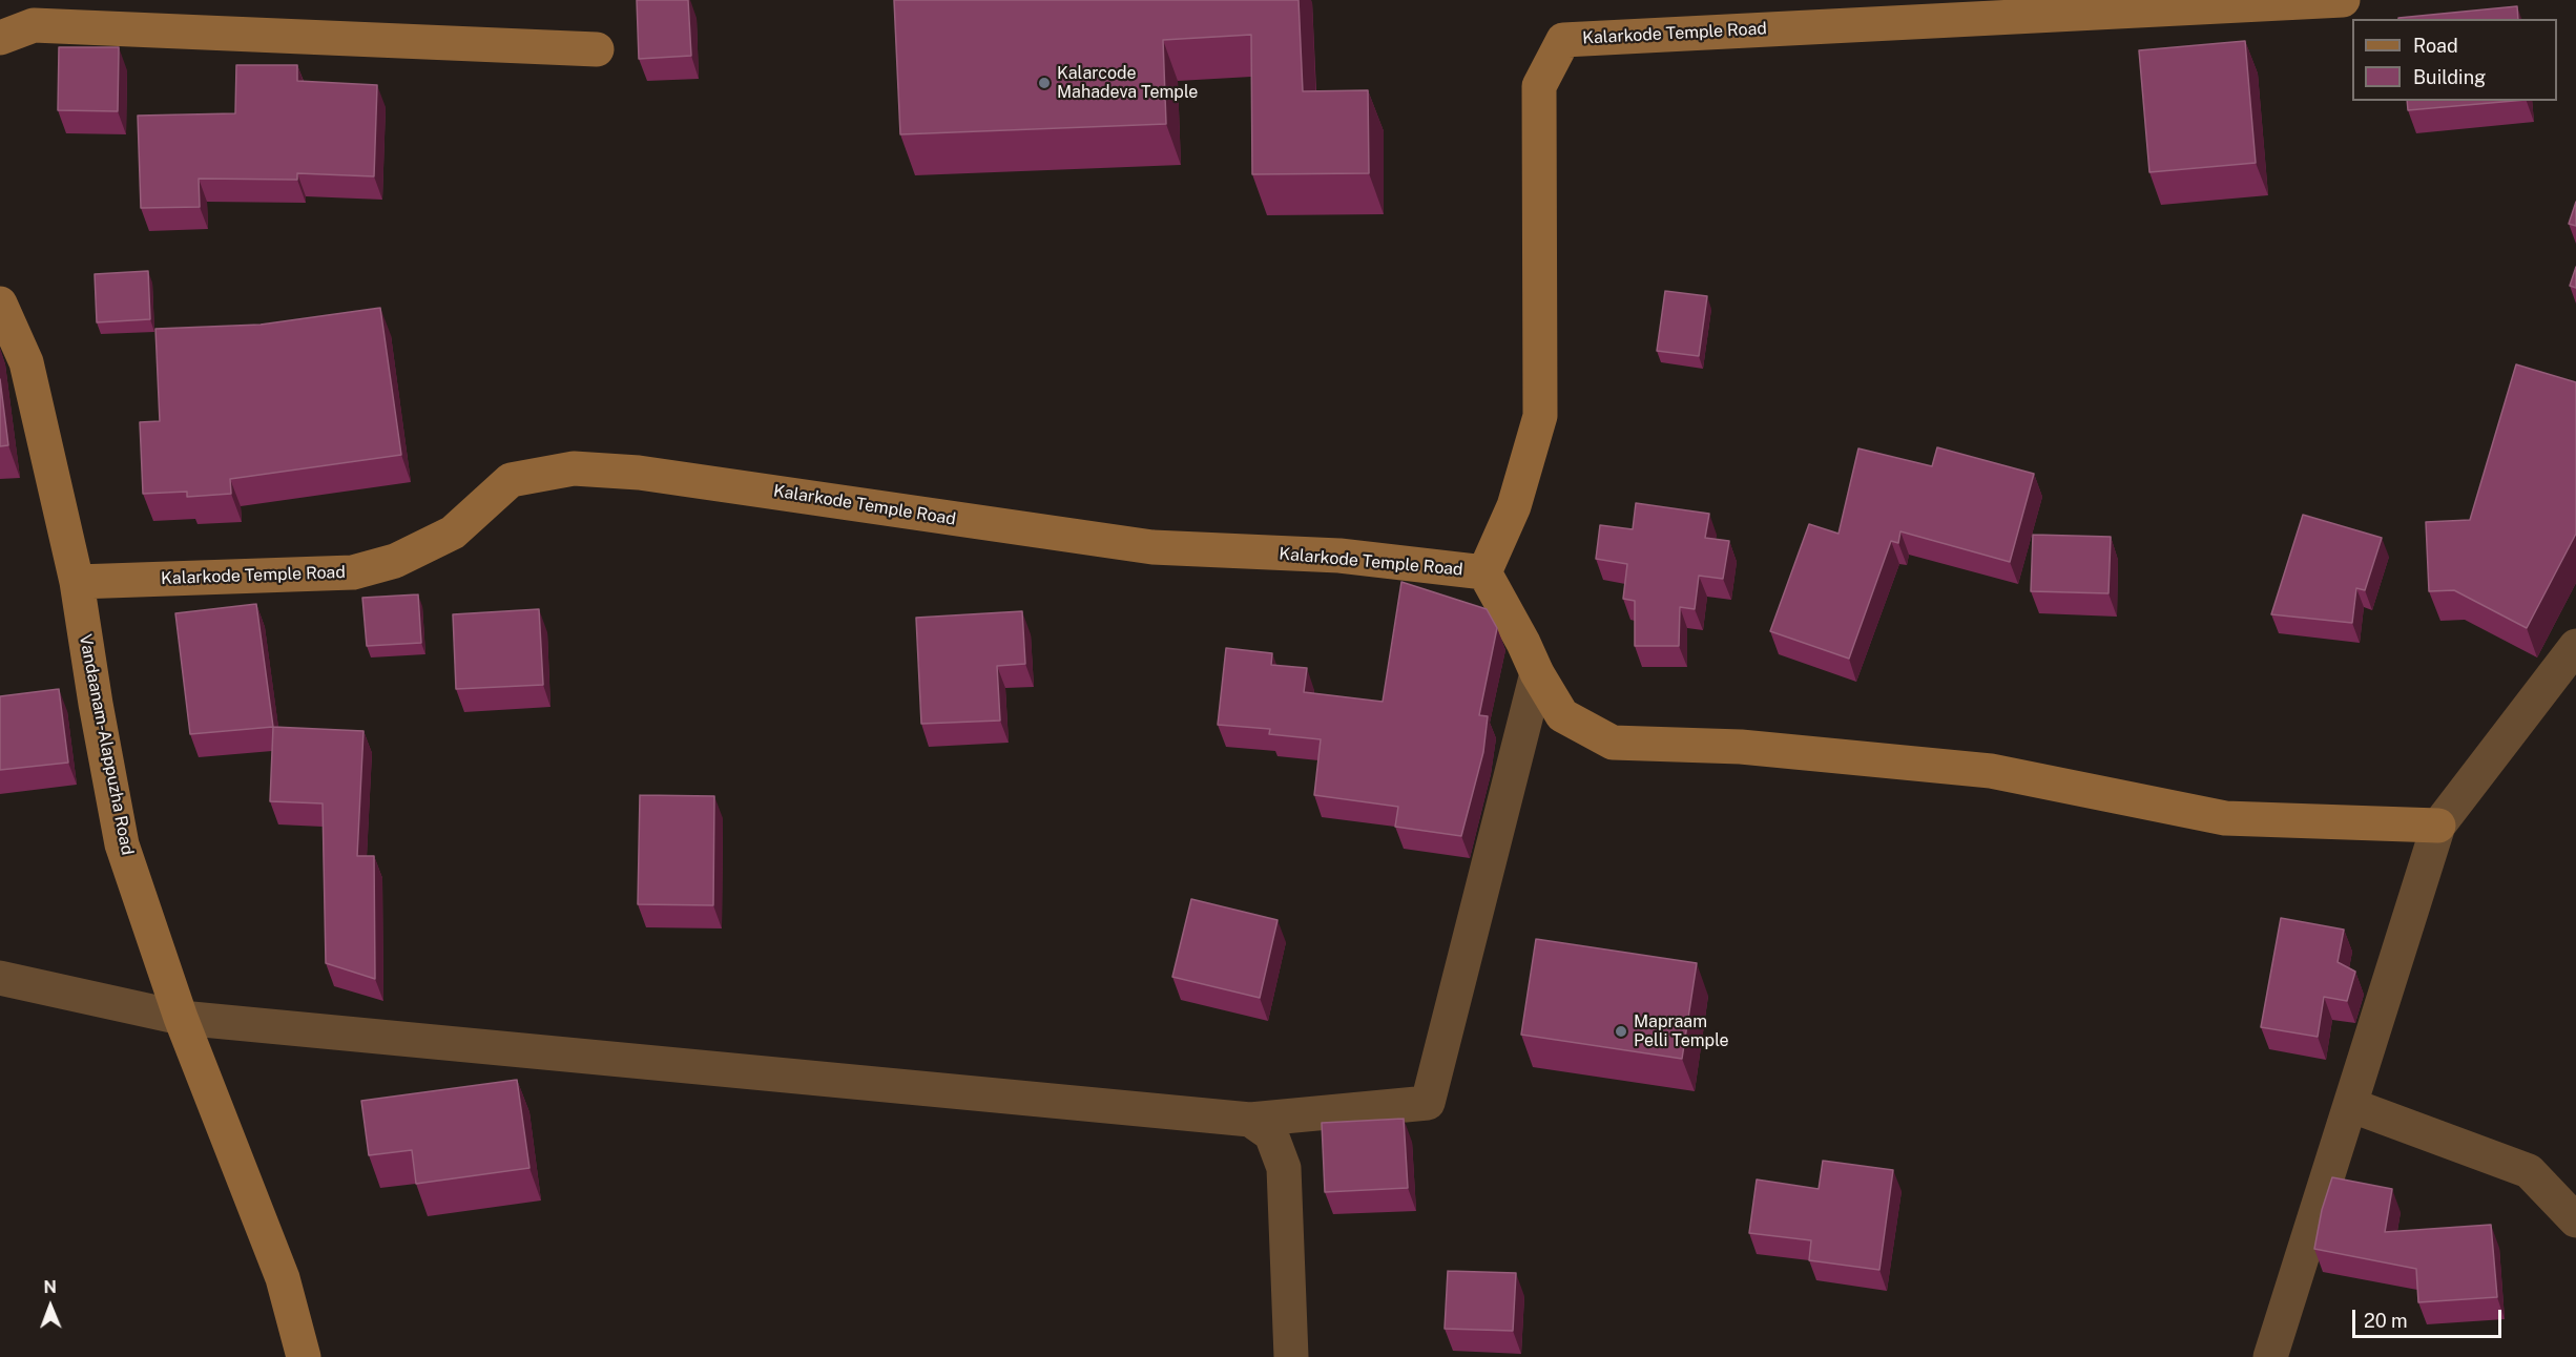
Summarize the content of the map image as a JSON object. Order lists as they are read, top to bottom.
{
  "streets": {
    "main road": ["Kalarkode Temple Road", "Vandaanam-Alappuzha Road"]
  },
  "crossings": [
    ["Kalarkode Temple Road", "Vandaanam-Alappuzha Road"]
  ],
  "places": ["Kalarcode Mahadeva Temple", "Mapraam Pelli Temple"],
  "legend": ["Road", "Building"],
  "scale_bar": "20 m",
  "north": "top"
}
